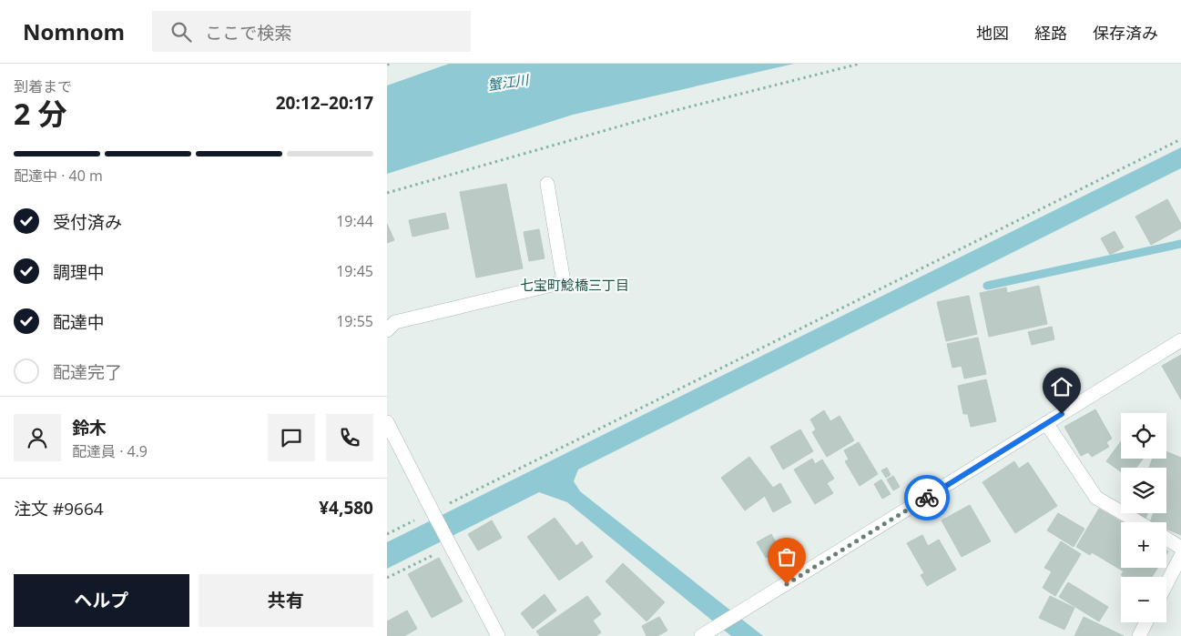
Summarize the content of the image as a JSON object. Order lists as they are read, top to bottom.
{
  "districts": ["七宝町鯰橋三丁目"],
  "water": ["蟹江川"],
  "page": {
    "header": "Nomnom",
    "search": "ここで検索",
    "nav": ["地図", "経路", "保存済み"],
    "heading": ["2 分", "到着まで", "20:12–20:17"],
    "panel": [
      "鈴木",
      "配達員 · 4.9",
      "注文 #9664",
      "¥4,580"
    ],
    "bar": "配達中 · 40 m",
    "list": [
      ["受付済み", "19:44"],
      ["調理中", "19:45"],
      ["配達中", "19:55"],
      "配達完了"
    ],
    "map_buttons": ["+", "−"],
    "buttons": ["ヘルプ", "共有"]
  }
}
